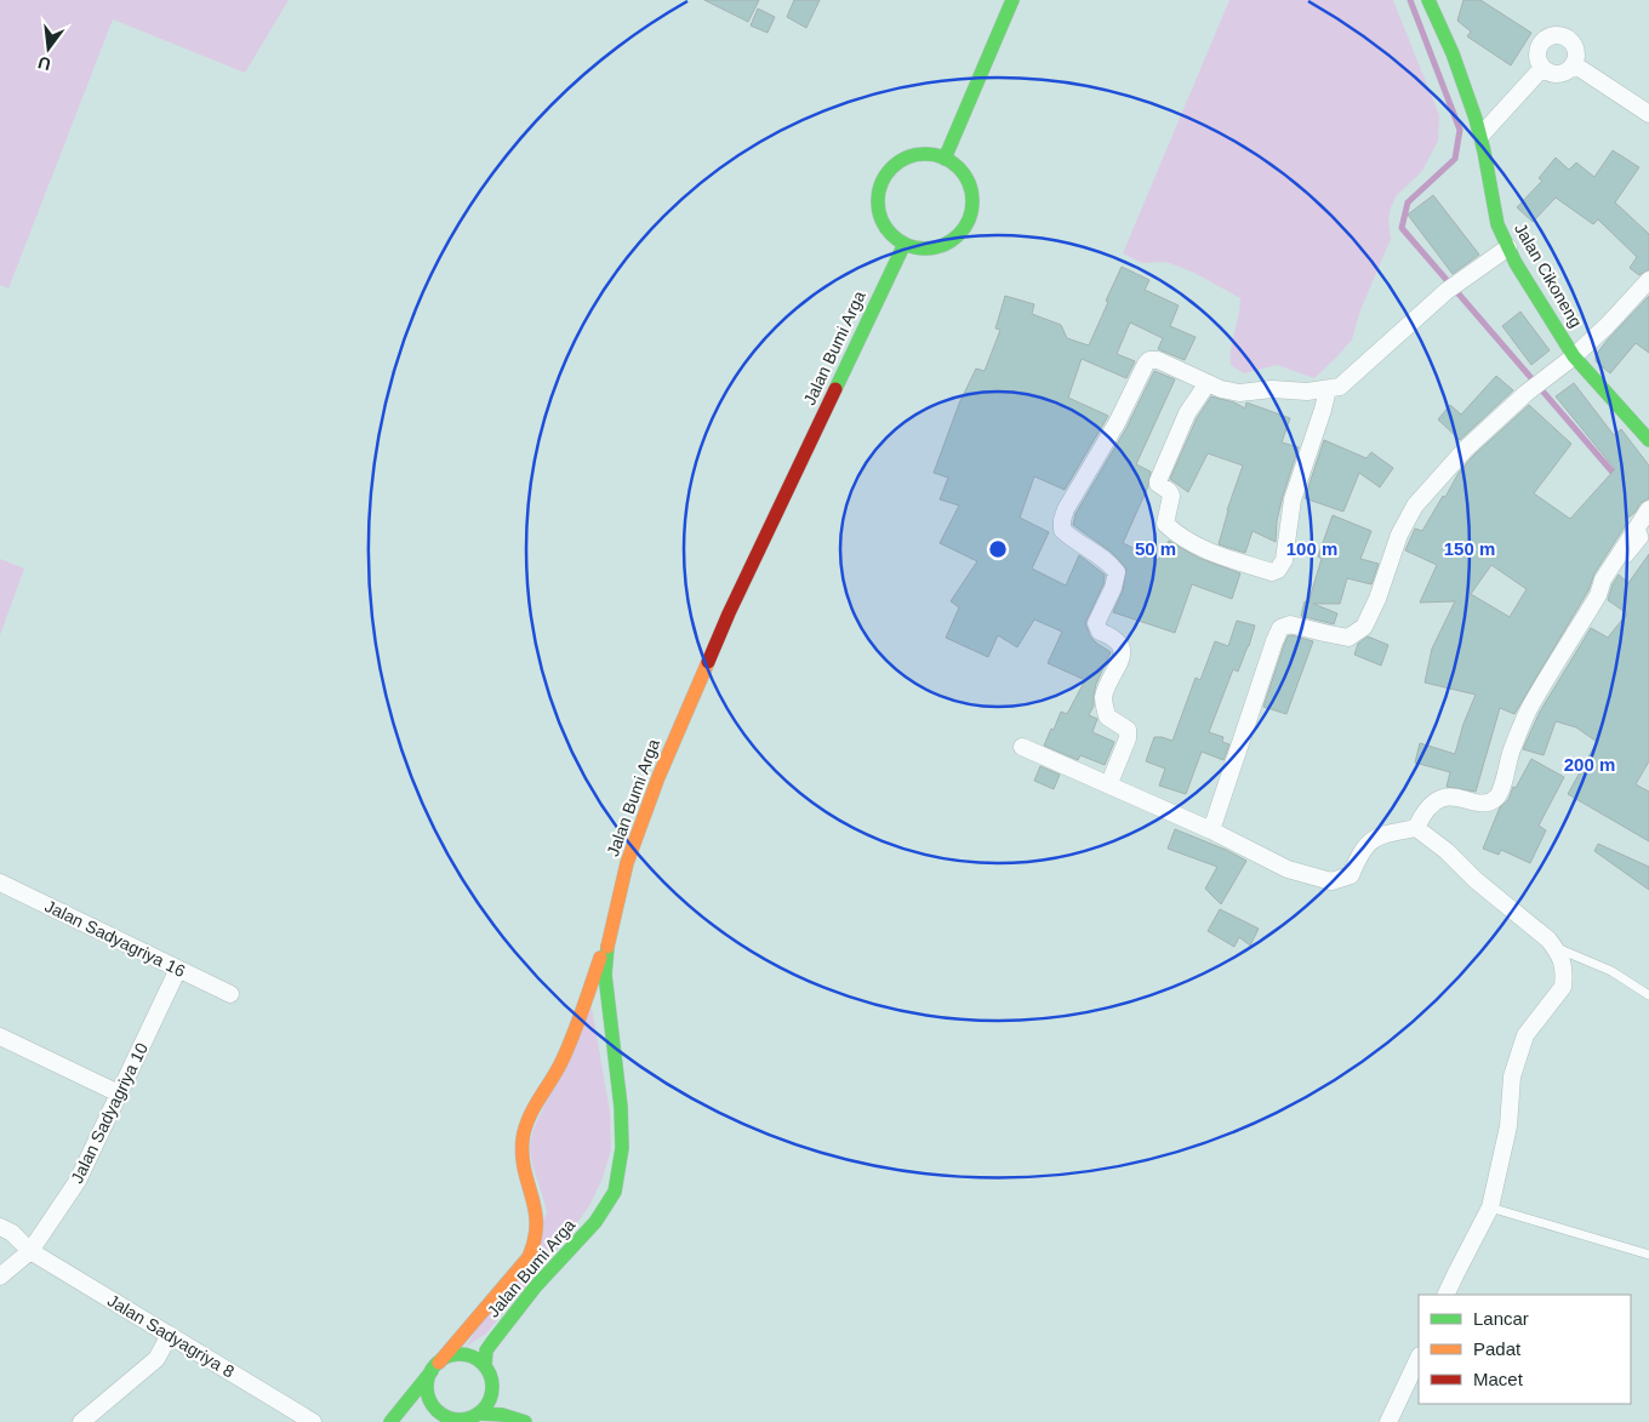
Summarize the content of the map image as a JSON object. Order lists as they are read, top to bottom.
{
  "streets": {
    "street": [
      "Jalan Cikoneng",
      "Jalan Bumi Arga",
      "Jalan Sadyagriya 16",
      "Jalan Sadyagriya 10",
      "Jalan Sadyagriya 8"
    ]
  },
  "crossings": [
    ["Jalan Sadyagriya 16", "Jalan Sadyagriya 10"],
    ["Jalan Sadyagriya 10", "Jalan Sadyagriya 8"]
  ],
  "legend": ["Lancar", "Padat", "Macet"],
  "north": "bottom",
  "rings": [
    "50 m",
    "100 m",
    "150 m",
    "200 m"
  ]
}
